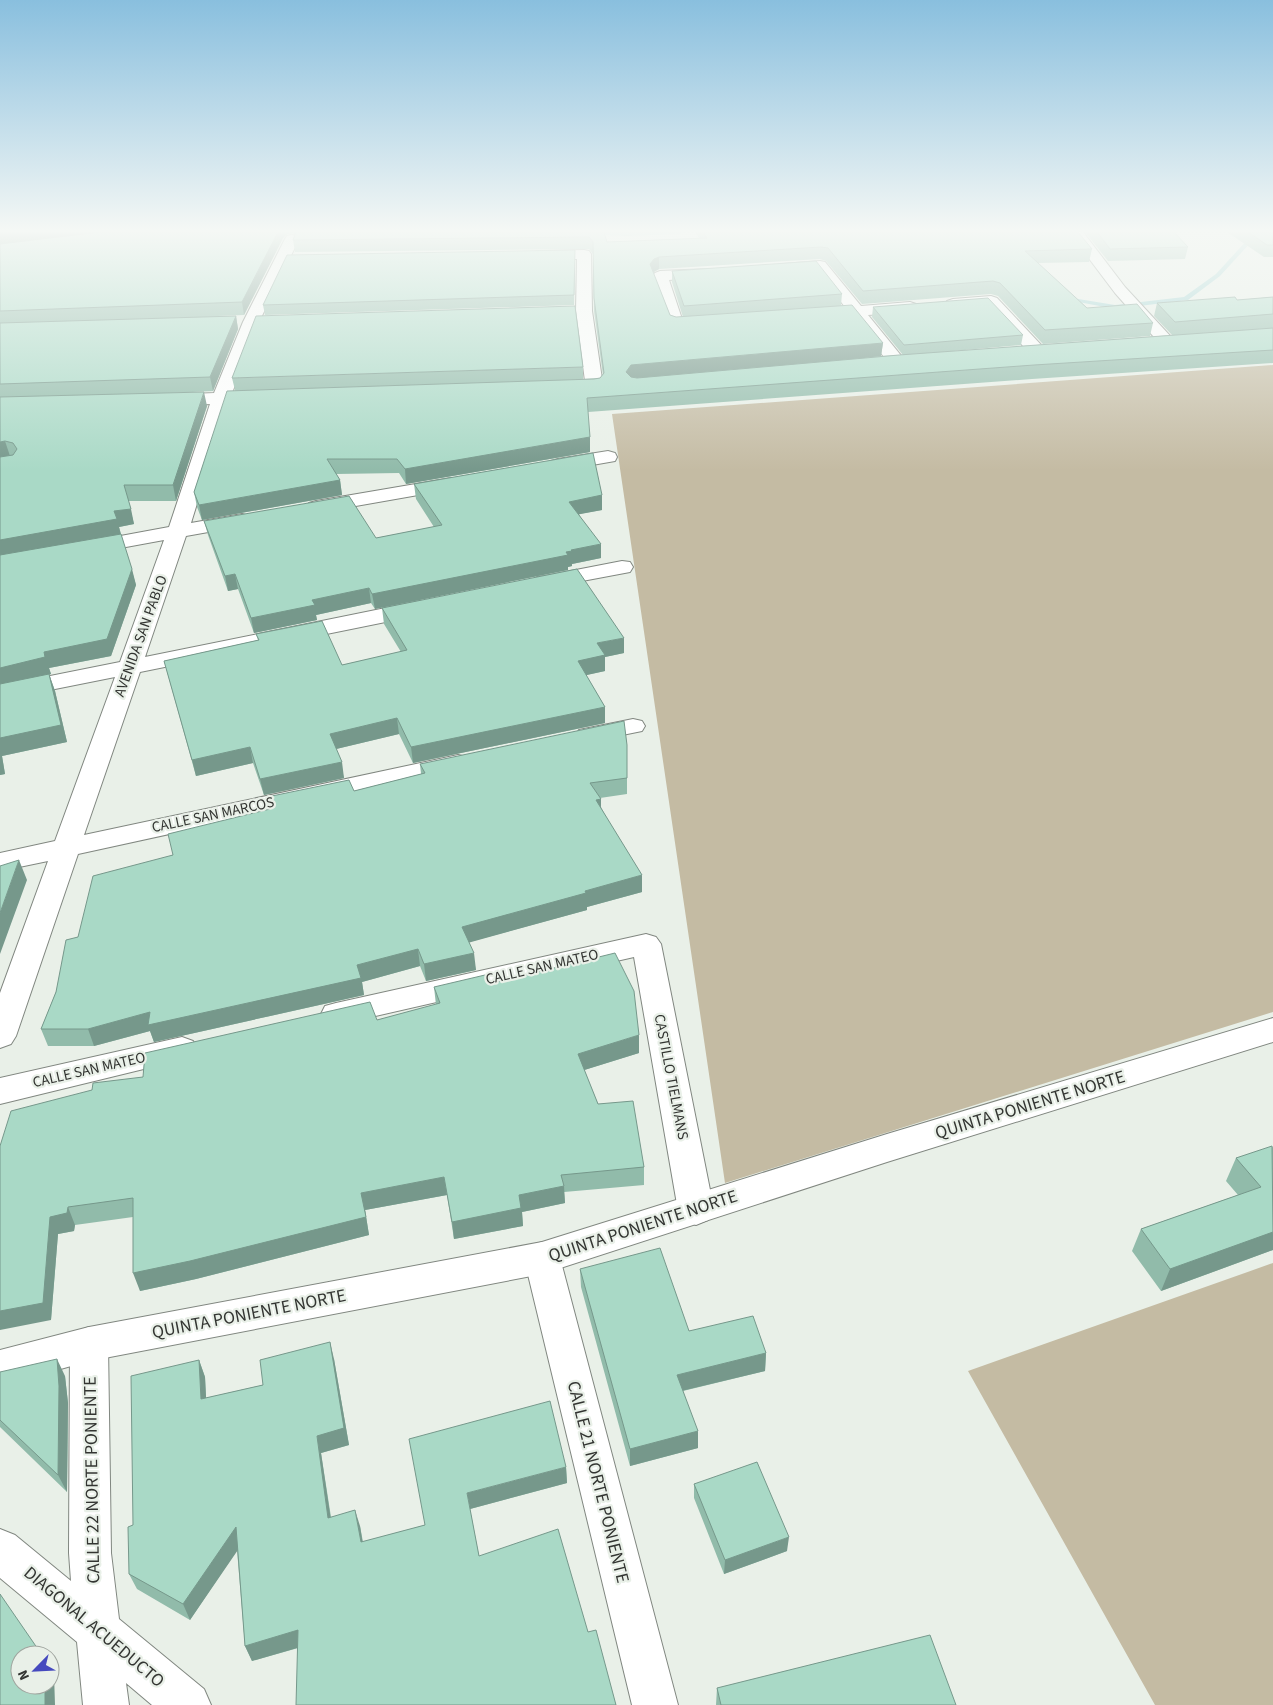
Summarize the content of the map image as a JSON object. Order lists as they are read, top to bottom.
{
  "streets": {
    "street": [
      "AVENIDA SAN PABLO",
      "CALLE SAN MARCOS",
      "CALLE SAN MATEO",
      "CASTILLO TIELMANS",
      "QUINTA PONIENTE NORTE",
      "CALLE 22 NORTE PONIENTE",
      "CALLE 21 NORTE PONIENTE",
      "DIAGONAL ACUEDUCTO"
    ]
  },
  "crossings": [
    ["AVENIDA SAN PABLO", "CALLE SAN MARCOS"],
    ["CALLE SAN MATEO", "CASTILLO TIELMANS"],
    ["CASTILLO TIELMANS", "QUINTA PONIENTE NORTE"],
    ["QUINTA PONIENTE NORTE", "CALLE 22 NORTE PONIENTE"],
    ["QUINTA PONIENTE NORTE", "CALLE 21 NORTE PONIENTE"],
    ["CALLE 22 NORTE PONIENTE", "DIAGONAL ACUEDUCTO"]
  ],
  "north": "bottom left"
}
